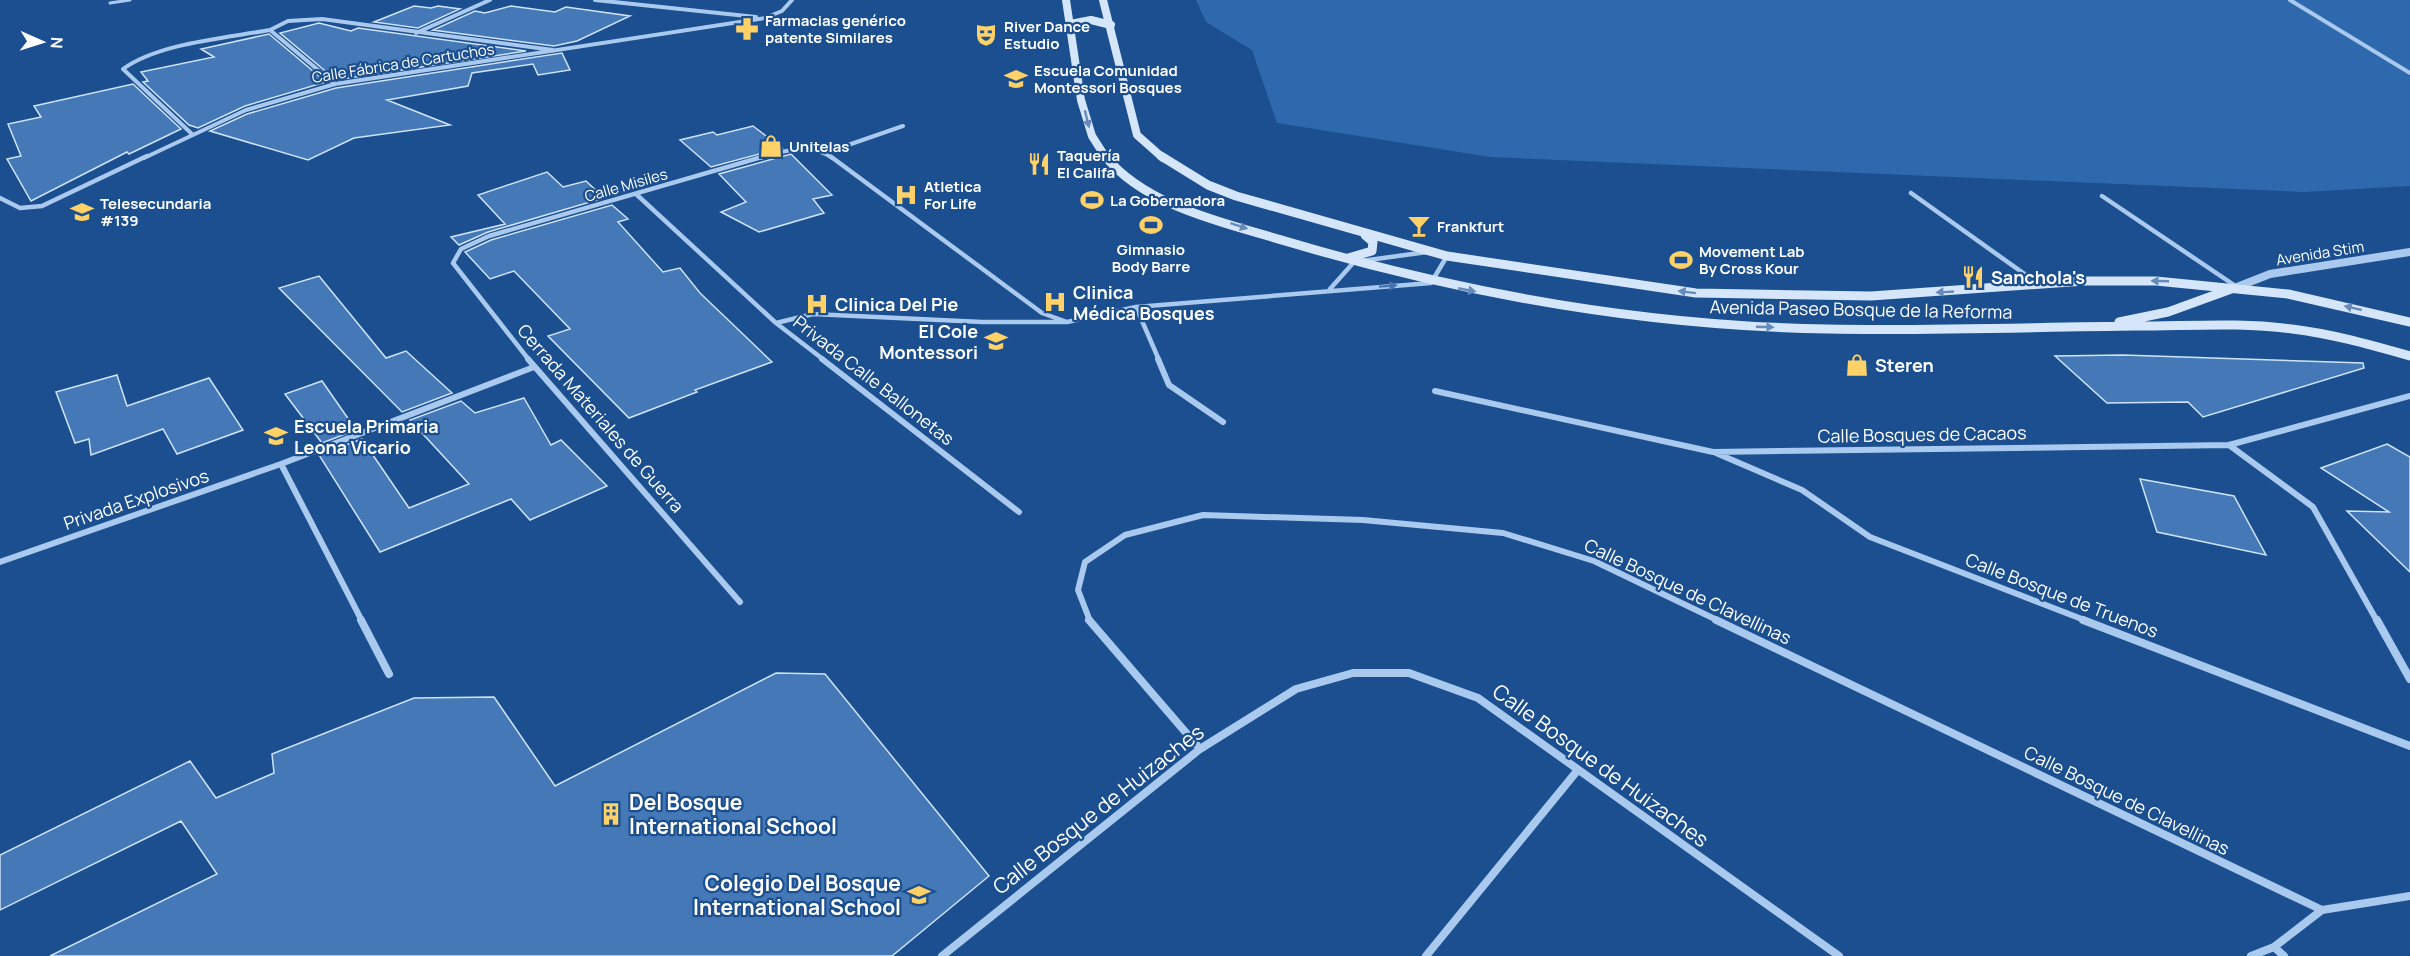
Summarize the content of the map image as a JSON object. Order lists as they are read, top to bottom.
{
  "streets": {
    "main road": ["Avenida Paseo Bosque de la Reforma"],
    "street": [
      "Calle Fábrica de Cartuchos",
      "Calle Misiles",
      "Avenida Stim",
      "Privada Calle Ballonetas",
      "Cerrada Materiales de Guerra",
      "Calle Bosques de Cacaos",
      "Privada Explosivos",
      "Calle Bosque de Clavellinas",
      "Calle Bosque de Truenos",
      "Calle Bosque de Huizaches"
    ]
  },
  "crossings": [
    ["Calle Misiles", "Privada Calle Ballonetas"],
    ["Calle Misiles", "Cerrada Materiales de Guerra"],
    ["Avenida Stim", "Avenida Paseo Bosque de la Reforma"],
    ["Cerrada Materiales de Guerra", "Privada Explosivos"],
    ["Calle Bosques de Cacaos", "Calle Bosque de Truenos"],
    ["Calle Bosque de Clavellinas", "Calle Bosque de Huizaches"]
  ],
  "places": {
    "pharmacy": ["Farmacias genérico patente Similares"],
    "theatre": ["River Dance Estudio"],
    "school or university": [
      "Escuela Comunidad Montessori Bosques",
      "Telesecundaria #139",
      "El Cole Montessori",
      "Escuela Primaria Leona Vicario",
      "Colegio Del Bosque International School"
    ],
    "shop": ["Unitelas", "Steren"],
    "restaurant": ["Taquería El Califa", "Sanchola's"],
    "hospital": ["Atletica For Life", "Clinica Médica Bosques", "Clinica Del Pie"],
    "sports": ["La Gobernadora", "Gimnasio Body Barre", "Movement Lab By Cross Kour"],
    "bar": ["Frankfurt"],
    "building": ["Del Bosque International School"]
  },
  "north": "right"
}
